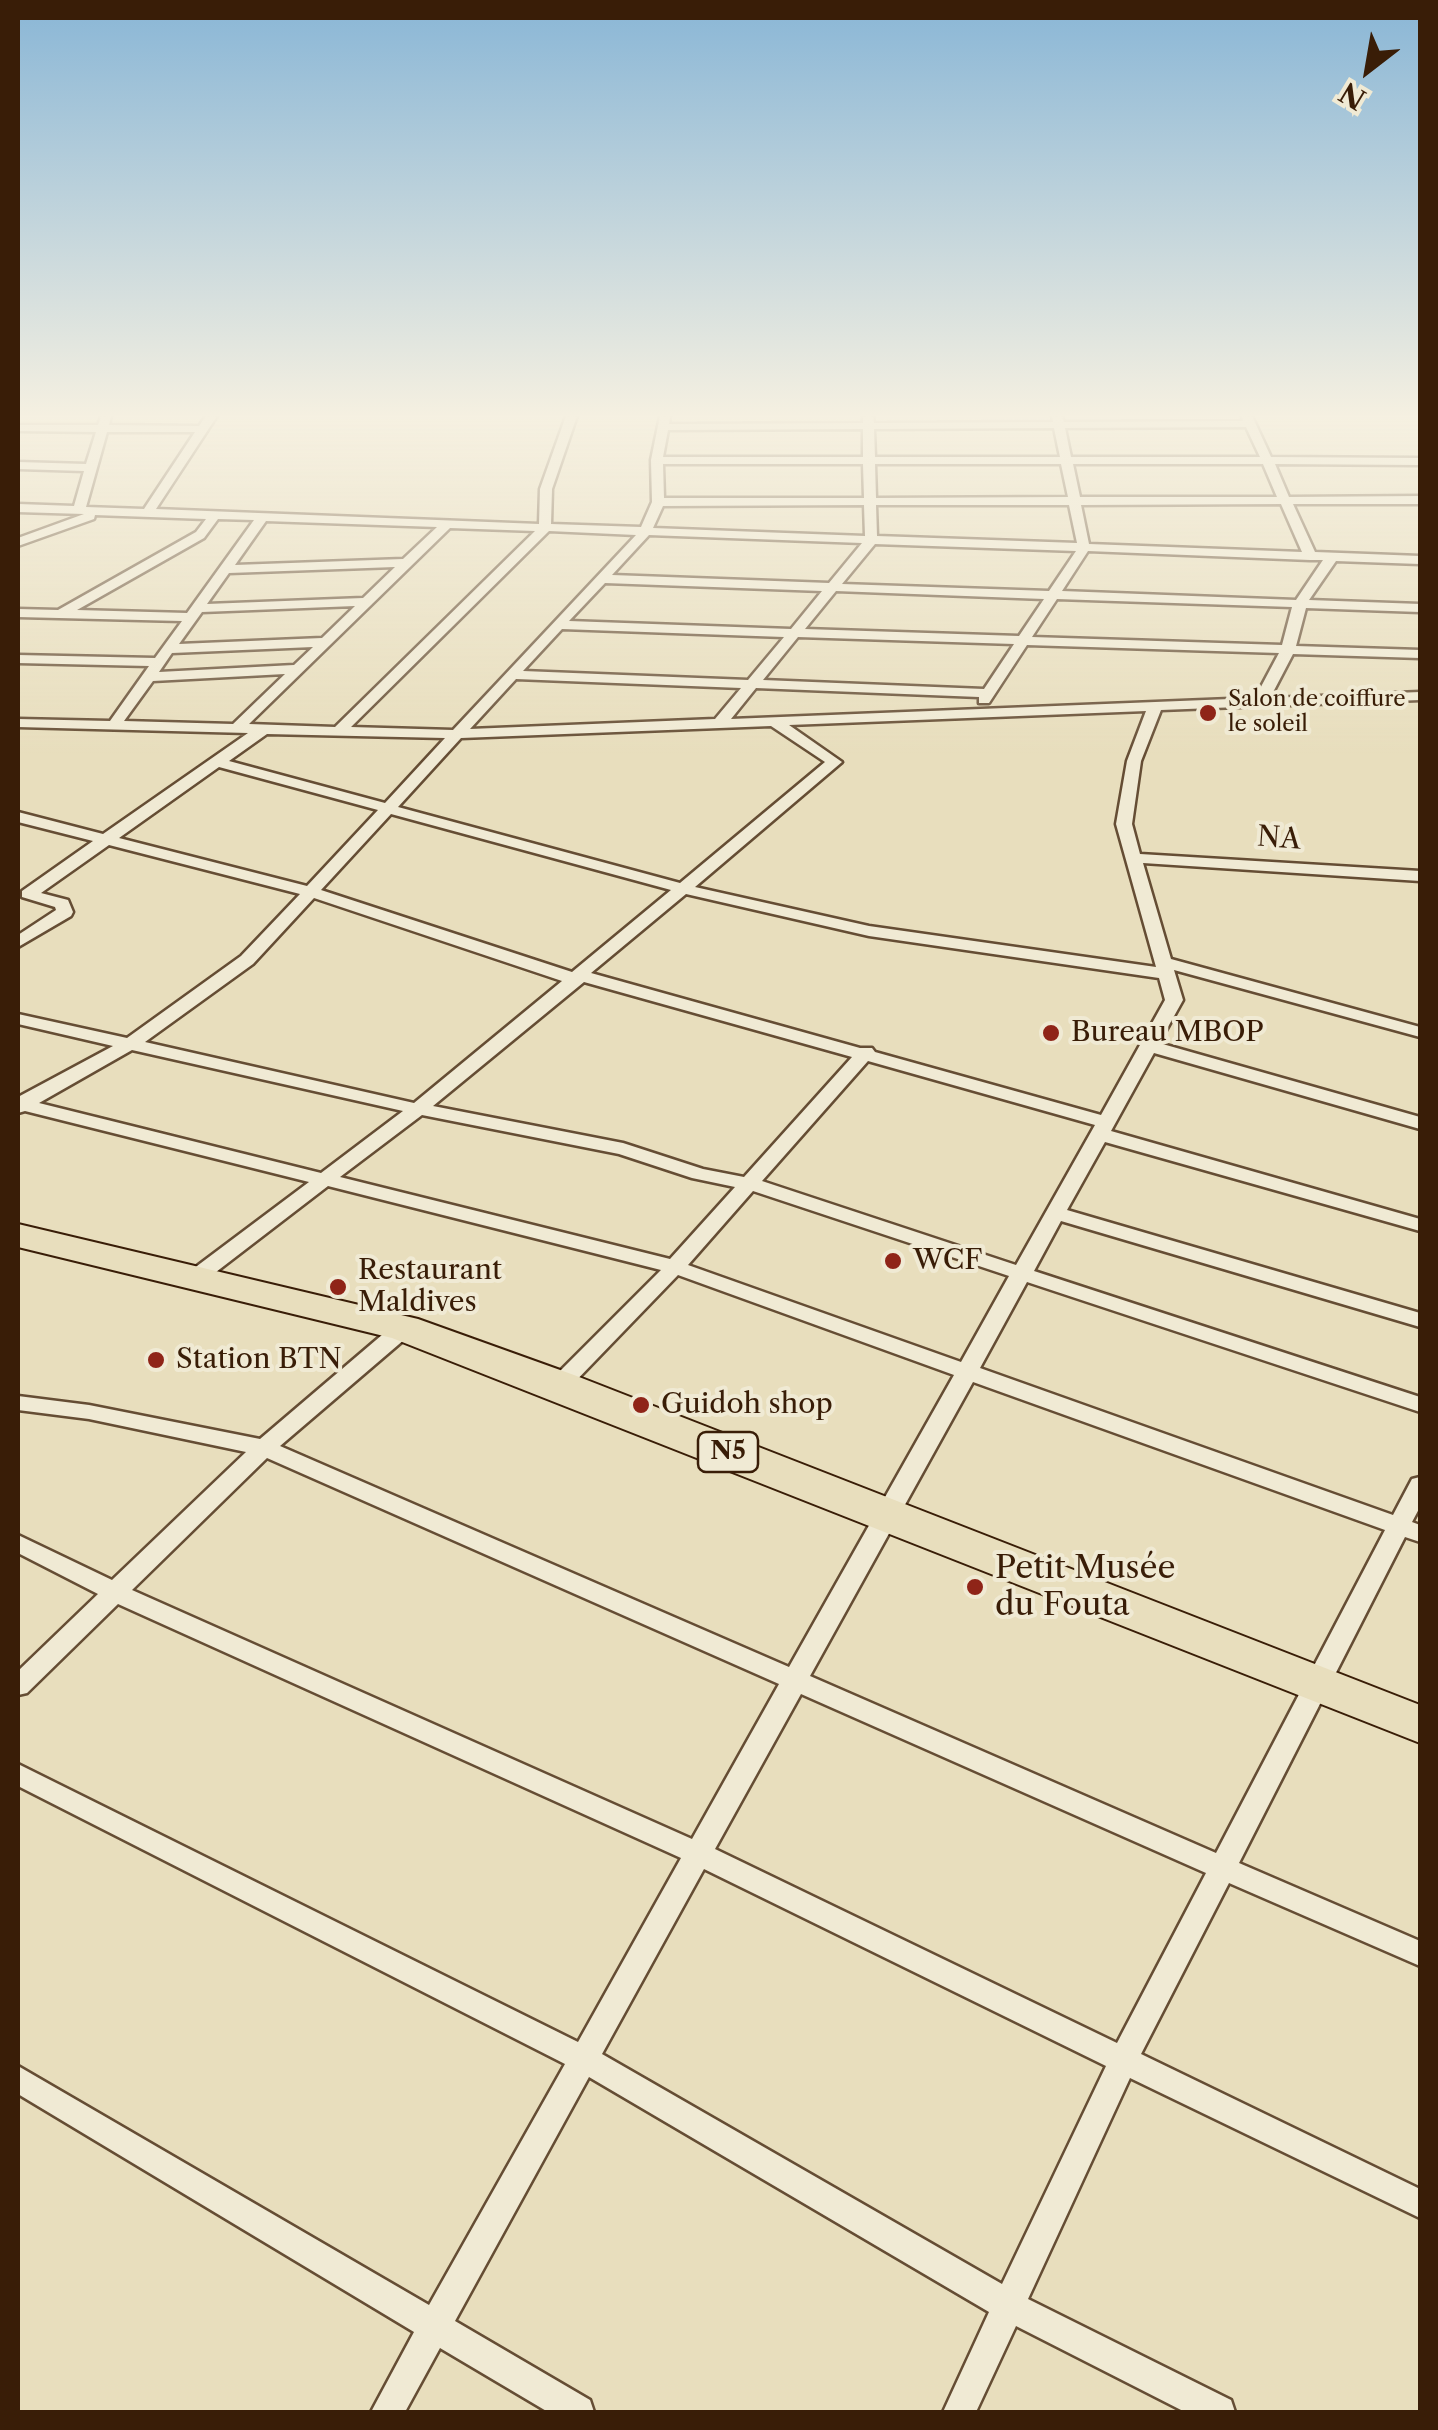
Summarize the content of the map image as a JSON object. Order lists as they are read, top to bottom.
{
  "streets": {
    "highway": ["N5"],
    "street": ["NA"]
  },
  "places": [
    "Salon de coiffure le soleil",
    "Bureau MBOP",
    "WCF",
    "Restaurant Maldives",
    "Station BTN",
    "Guidoh shop",
    "Petit Musée du Fouta"
  ],
  "north": "bottom left"
}
